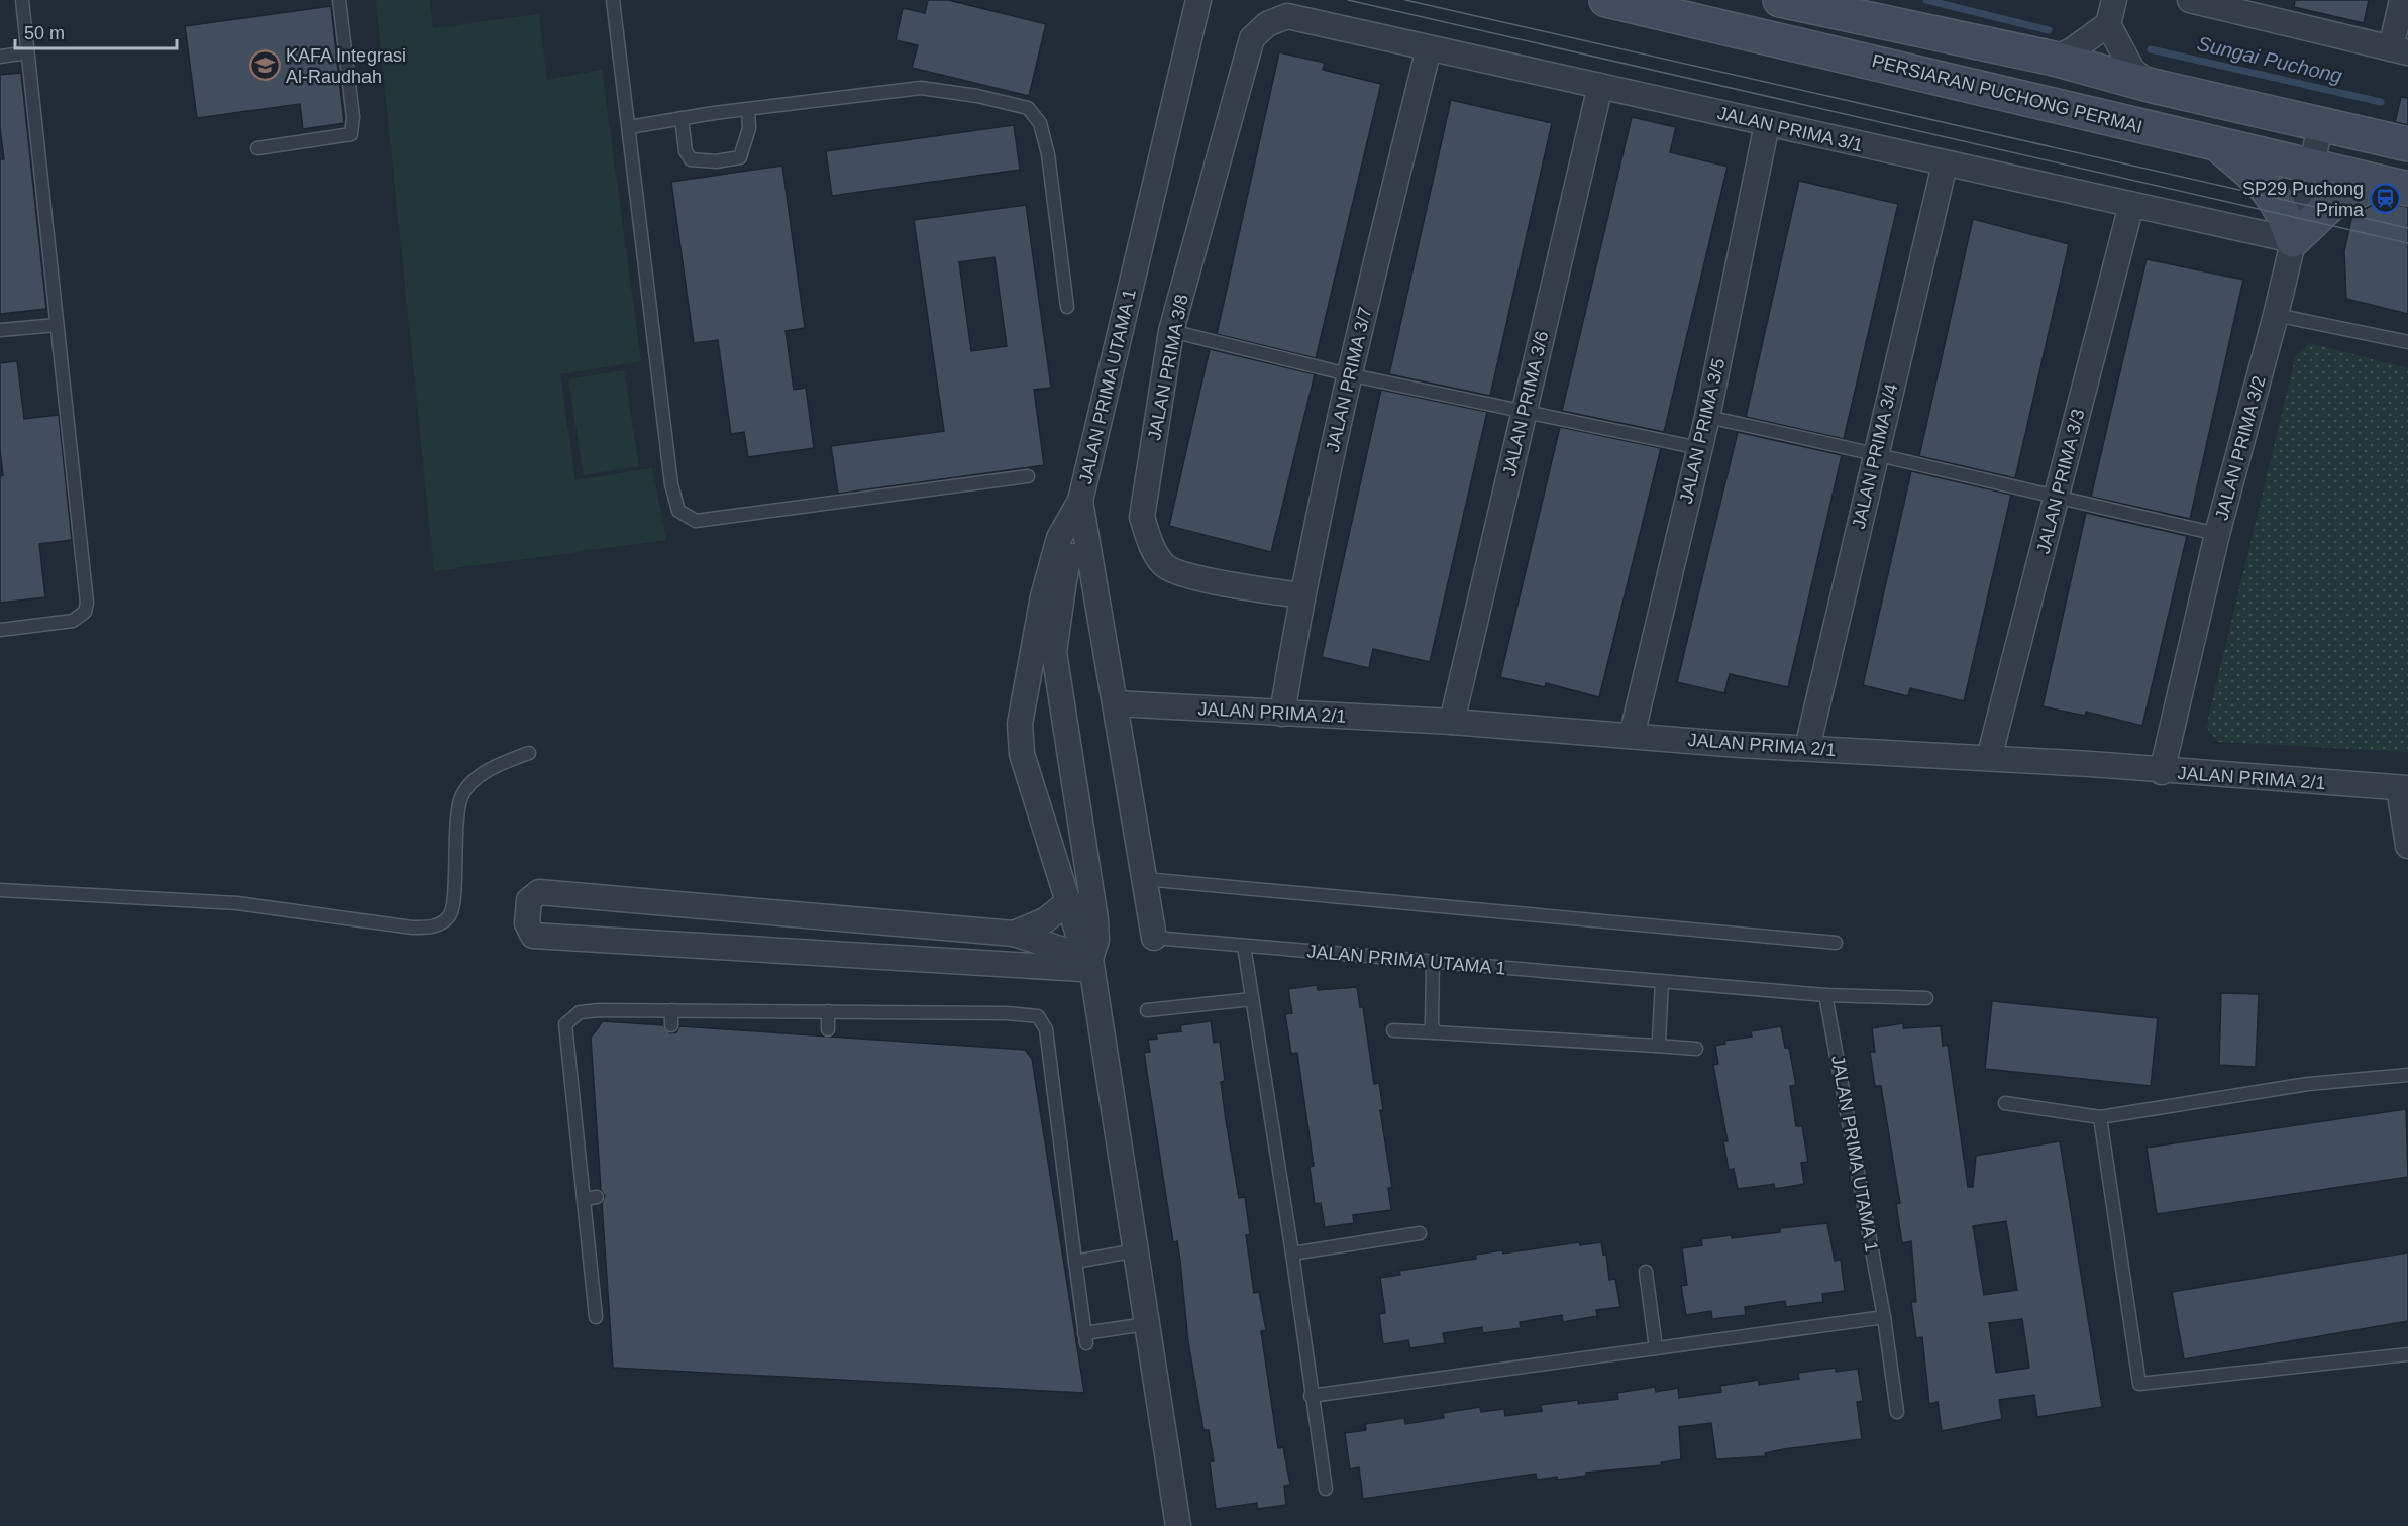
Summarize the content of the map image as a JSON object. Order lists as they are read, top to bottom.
{
  "streets": {
    "main road": ["PERSIARAN PUCHONG PERMAI"],
    "street": [
      "JALAN PRIMA 3/1",
      "JALAN PRIMA 3/8",
      "JALAN PRIMA 3/7",
      "JALAN PRIMA UTAMA 1",
      "JALAN PRIMA 3/6",
      "JALAN PRIMA 3/5",
      "JALAN PRIMA 3/2",
      "JALAN PRIMA 3/4",
      "JALAN PRIMA 3/3",
      "JALAN PRIMA 2/1"
    ]
  },
  "crossings": [
    ["PERSIARAN PUCHONG PERMAI", "JALAN PRIMA 3/2"],
    ["JALAN PRIMA 3/1", "JALAN PRIMA 3/8"],
    ["JALAN PRIMA 3/1", "JALAN PRIMA 3/7"],
    ["JALAN PRIMA 3/1", "JALAN PRIMA 3/6"],
    ["JALAN PRIMA 3/1", "JALAN PRIMA 3/5"],
    ["JALAN PRIMA 3/1", "JALAN PRIMA 3/2"],
    ["JALAN PRIMA 3/1", "JALAN PRIMA 3/4"],
    ["JALAN PRIMA 3/1", "JALAN PRIMA 3/3"],
    ["JALAN PRIMA 3/8", "JALAN PRIMA 3/7"],
    ["JALAN PRIMA 3/7", "JALAN PRIMA 2/1"],
    ["JALAN PRIMA UTAMA 1", "JALAN PRIMA 2/1"],
    ["JALAN PRIMA 3/6", "JALAN PRIMA 2/1"],
    ["JALAN PRIMA 3/5", "JALAN PRIMA 2/1"],
    ["JALAN PRIMA 3/2", "JALAN PRIMA 2/1"],
    ["JALAN PRIMA 3/4", "JALAN PRIMA 2/1"],
    ["JALAN PRIMA 3/3", "JALAN PRIMA 2/1"]
  ],
  "water": ["Sungai Puchong"],
  "places": {
    "school or university": ["KAFA Integrasi Al-Raudhah"],
    "station": ["SP29 Puchong Prima"]
  },
  "scale_bar": "50 m"
}
